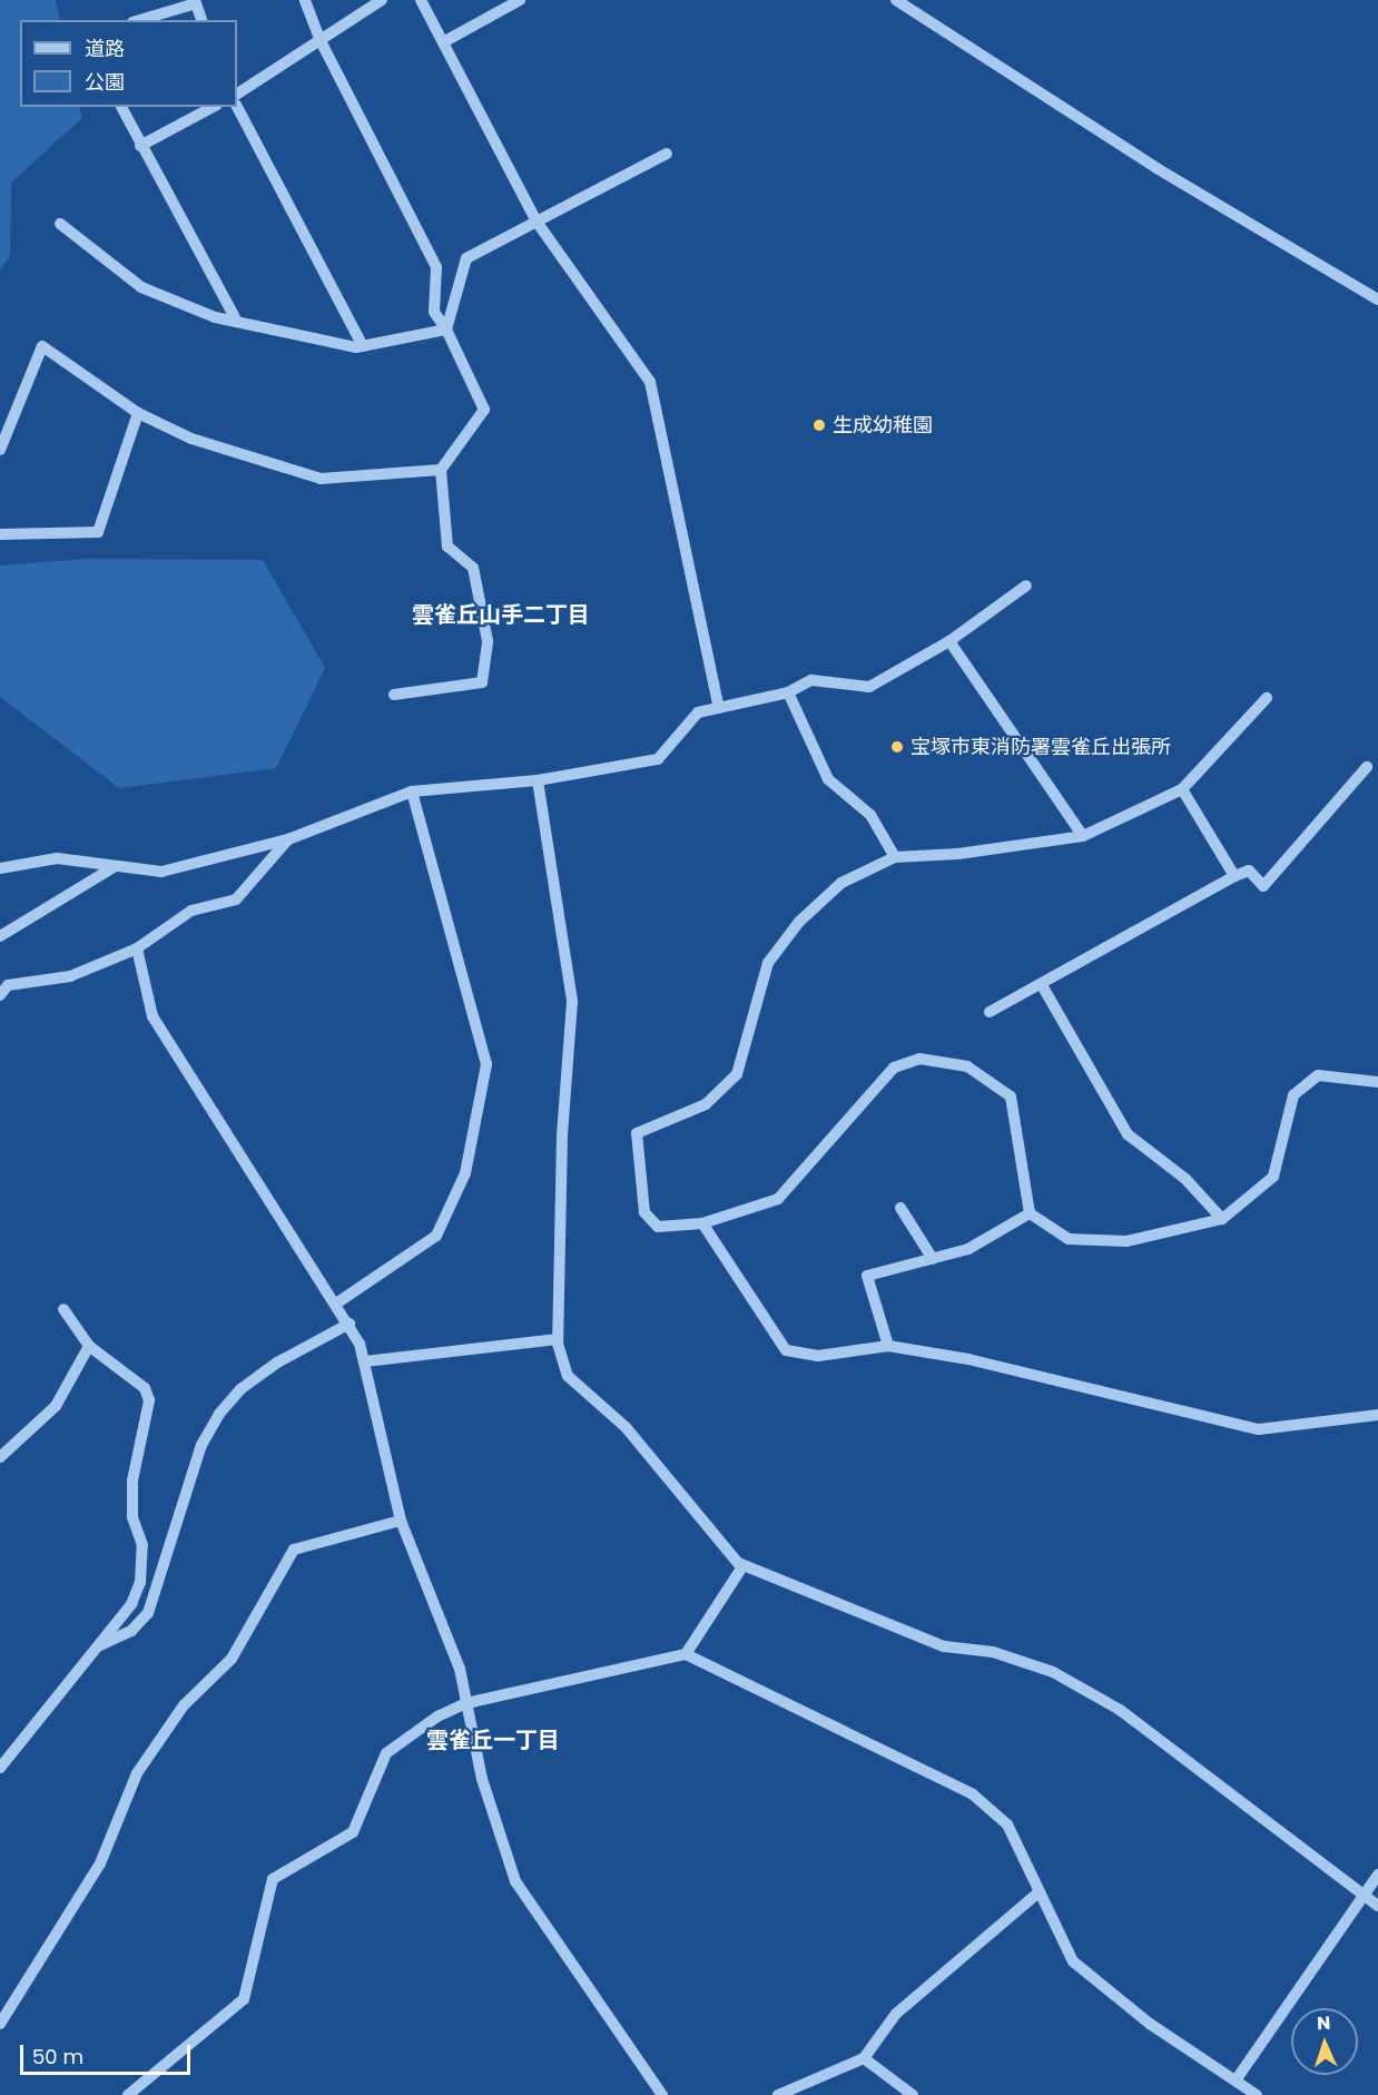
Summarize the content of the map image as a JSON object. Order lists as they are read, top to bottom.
{
  "districts": ["雲雀丘山手二丁目", "雲雀丘一丁目"],
  "places": ["生成幼稚園", "宝塚市東消防署雲雀丘出張所"],
  "legend": ["道路", "公園"],
  "scale_bar": "50 m",
  "north": "top"
}
